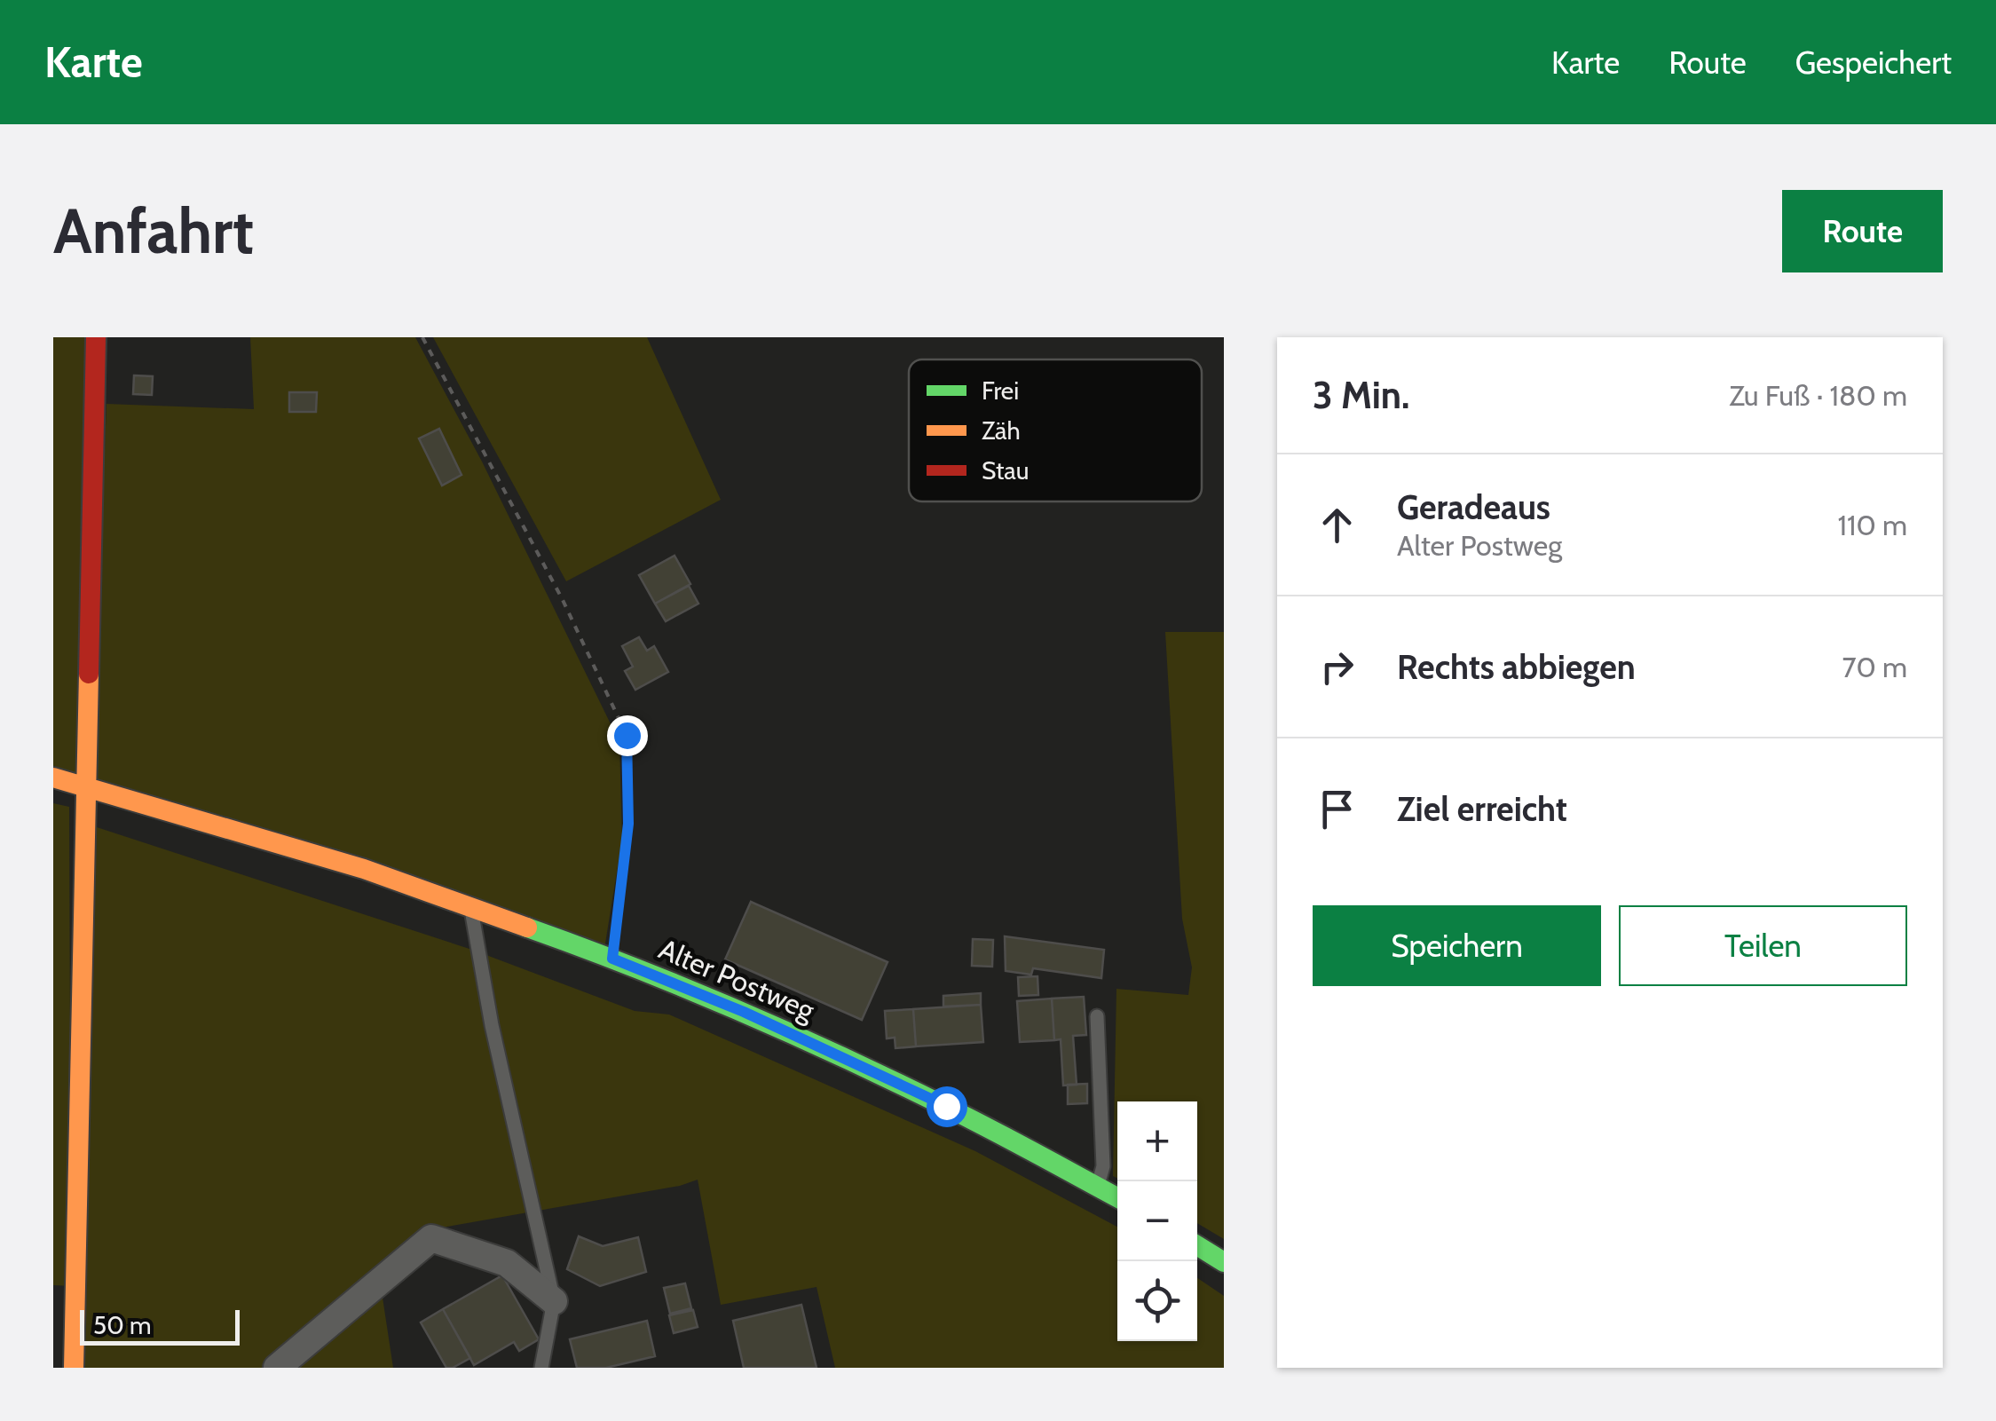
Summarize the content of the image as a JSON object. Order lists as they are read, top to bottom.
{
  "streets": {
    "main road": ["Alter Postweg"]
  },
  "legend": ["Frei", "Zäh", "Stau"],
  "scale_bar": "50 m",
  "page": {
    "header": "Karte",
    "nav": ["Karte", "Route", "Gespeichert"],
    "buttons": [
      "Route",
      ["Speichern", "Teilen"]
    ],
    "title": "Anfahrt",
    "heading": ["3 Min.", "Zu Fuß · 180 m"],
    "list": [
      ["Geradeaus", "Alter Postweg", "110 m"],
      ["Rechts abbiegen", "70 m"],
      "Ziel erreicht"
    ],
    "map_buttons": ["+", "−"],
    "scale": "50 m"
  }
}
